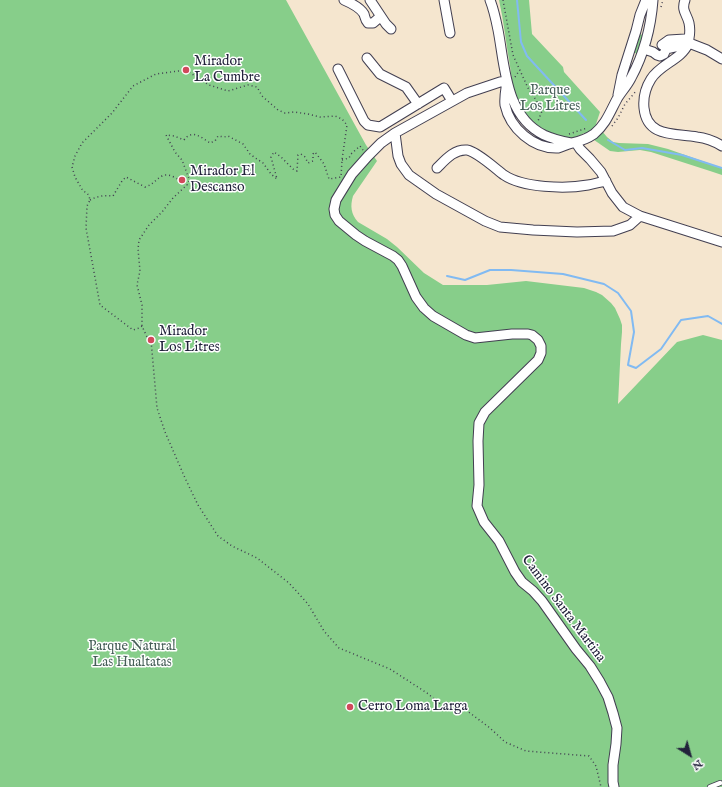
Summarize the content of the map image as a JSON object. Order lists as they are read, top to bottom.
{
  "streets": {
    "street": ["Camino Santa Martina"]
  },
  "parks": ["Parque Los Litres", "Parque Natural Las Hualtatas"],
  "places": [
    "Mirador La Cumbre",
    "Mirador El Descanso",
    "Mirador Los Litres",
    "Cerro Loma Larga"
  ],
  "north": "bottom right"
}
